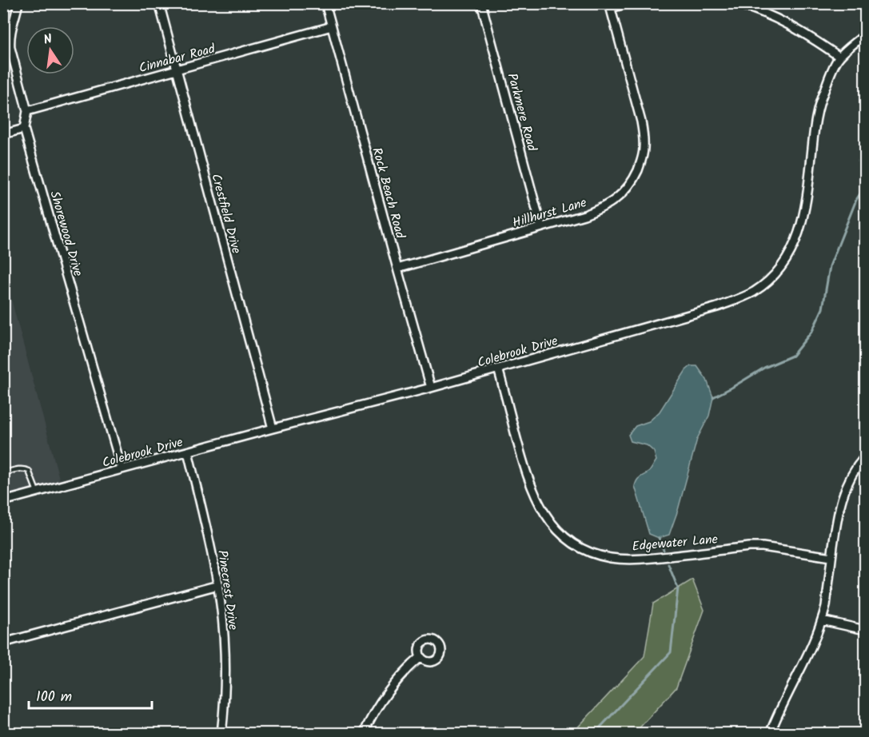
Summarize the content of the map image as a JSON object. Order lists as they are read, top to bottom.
{
  "streets": {
    "street": [
      "Cinnabar Road",
      "Parkmere Road",
      "Rock Beach Road",
      "Hillhurst Lane",
      "Crestfield Drive",
      "Shorewood Drive",
      "Colebrook Drive",
      "Edgewater Lane",
      "Pinecrest Drive"
    ]
  },
  "crossings": [
    ["Cinnabar Road", "Rock Beach Road"],
    ["Cinnabar Road", "Crestfield Drive"],
    ["Cinnabar Road", "Shorewood Drive"],
    ["Parkmere Road", "Hillhurst Lane"],
    ["Rock Beach Road", "Hillhurst Lane"],
    ["Rock Beach Road", "Colebrook Drive"],
    ["Crestfield Drive", "Colebrook Drive"],
    ["Shorewood Drive", "Colebrook Drive"],
    ["Colebrook Drive", "Edgewater Lane"],
    ["Colebrook Drive", "Pinecrest Drive"]
  ],
  "scale_bar": "100 m",
  "north": "top"
}
